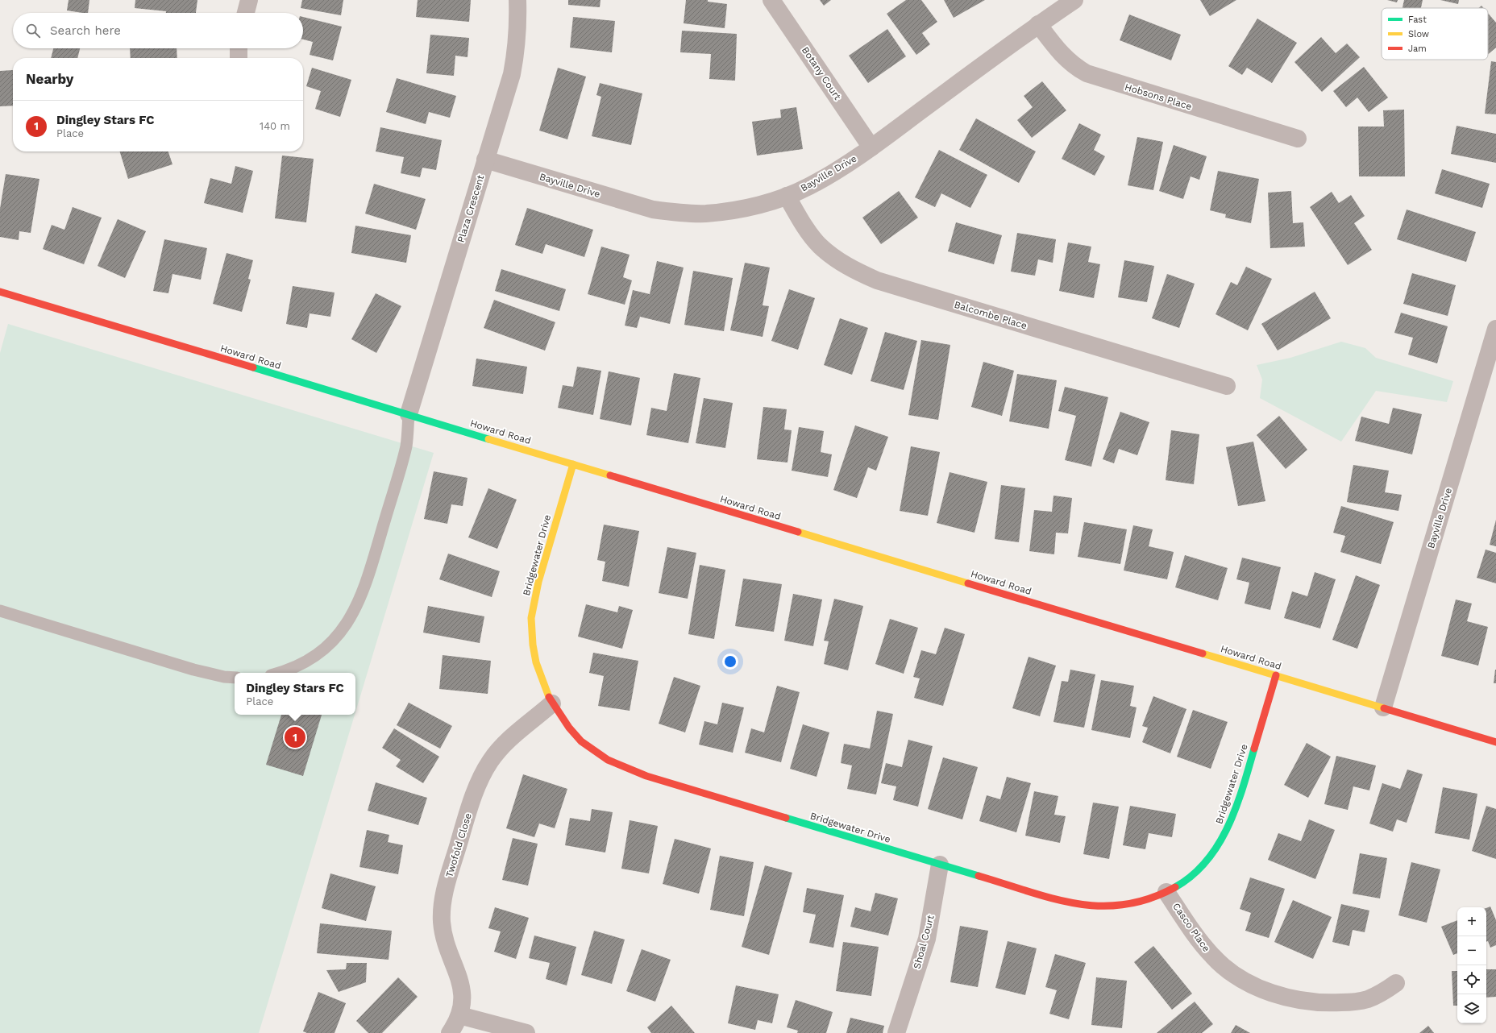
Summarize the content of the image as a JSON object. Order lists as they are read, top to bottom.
{
  "streets": {
    "main road": ["Howard Road", "Bridgewater Drive"],
    "street": [
      "Botany Court",
      "Hobsons Place",
      "Bayville Drive",
      "Plaza Crescent",
      "Balcombe Place",
      "Twofold Close",
      "Casco Place",
      "Shoal Court"
    ]
  },
  "crossings": [
    ["Botany Court", "Bayville Drive"],
    ["Hobsons Place", "Bayville Drive"],
    ["Bayville Drive", "Plaza Crescent"],
    ["Bayville Drive", "Balcombe Place"],
    ["Bayville Drive", "Howard Road"],
    ["Plaza Crescent", "Howard Road"],
    ["Howard Road", "Bridgewater Drive"],
    ["Bridgewater Drive", "Twofold Close"],
    ["Bridgewater Drive", "Casco Place"],
    ["Bridgewater Drive", "Shoal Court"]
  ],
  "legend": ["Fast", "Slow", "Jam"],
  "page": {
    "search": "Search here",
    "heading": "Nearby",
    "list": [
      {
        "mark": "1",
        "name": "Dingley Stars FC",
        "note": "Place",
        "value": "140 m"
      }
    ],
    "popup": ["Dingley Stars FC", "Place"],
    "pins": "1",
    "map_buttons": ["+", "−"]
  }
}
